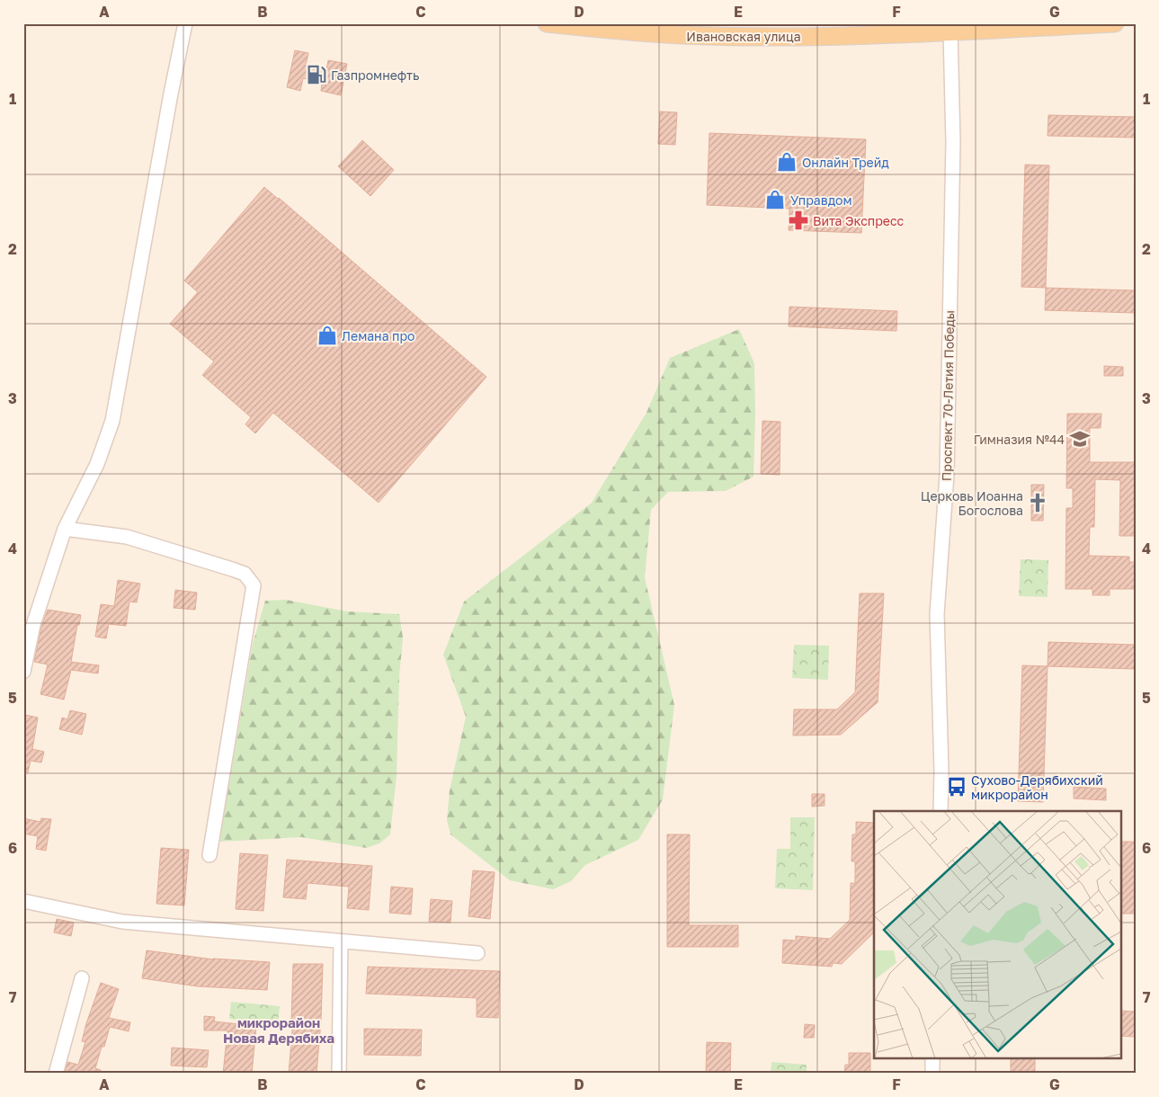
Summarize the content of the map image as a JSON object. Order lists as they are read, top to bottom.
{
  "streets": {
    "main road": ["Ивановская улица"],
    "street": ["Проспект 70-Летия Победы"]
  },
  "districts": ["микрорайон Новая Дерябиха"],
  "places": {
    "fuel station": ["Газпромнефть"],
    "shop": ["Онлайн Трейд", "Управдом", "Лемана про"],
    "pharmacy": ["Вита Экспресс"],
    "school or university": ["Гимназия №44"],
    "church": ["Церковь Иоанна Богослова"],
    "bus stop": ["Сухово-Дерябихский микрорайон"]
  },
  "grid": {
    "columns": [
      "A",
      "B",
      "C",
      "D",
      "E",
      "F",
      "G"
    ],
    "rows": [
      "1",
      "2",
      "3",
      "4",
      "5",
      "6",
      "7"
    ]
  }
}
